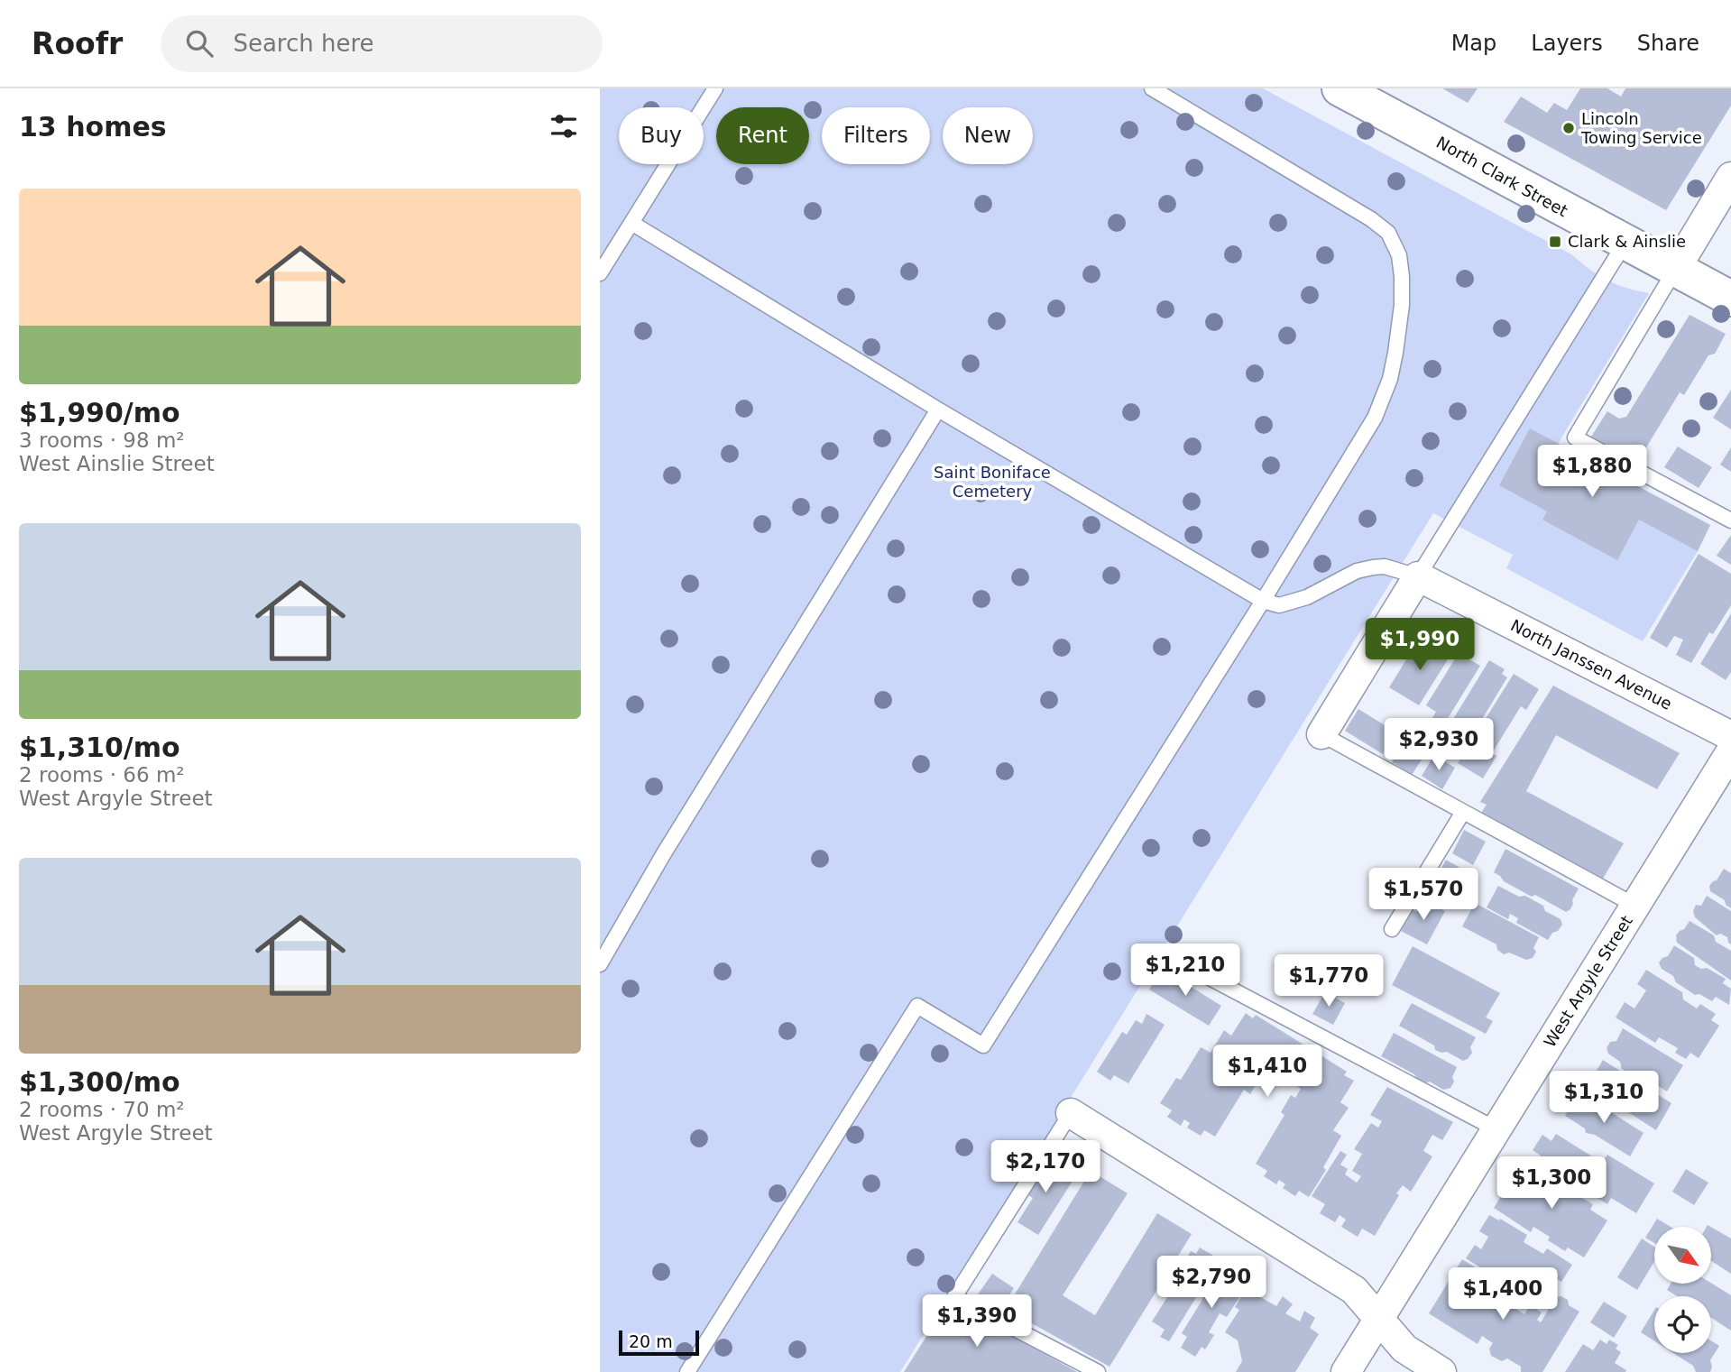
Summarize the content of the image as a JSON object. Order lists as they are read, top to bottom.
{
  "streets": {
    "main road": ["North Clark Street"],
    "street": ["North Janssen Avenue", "West Argyle Street"]
  },
  "parks": ["Saint Boniface Cemetery"],
  "places": {
    "other": ["Lincoln Towing Service"],
    "transit": ["Clark & Ainslie"]
  },
  "scale_bar": "20 m",
  "north": "bottom right",
  "page": {
    "header": "Roofr",
    "search": "Search here",
    "nav": ["Map", "Layers", "Share"],
    "heading": "13 homes",
    "chip": [
      "Buy",
      "Rent",
      "Filters",
      "New"
    ],
    "list": [
      {
        "name": "$1,990/mo",
        "note": "3 rooms · 98 m² · West Ainslie Street"
      },
      {
        "name": "$1,310/mo",
        "note": "2 rooms · 66 m² · West Argyle Street"
      },
      {
        "name": "$1,300/mo",
        "note": "2 rooms · 70 m² · West Argyle Street"
      }
    ],
    "price": [
      "$1,880",
      "$1,990",
      "$2,930",
      "$1,570",
      "$1,210",
      "$1,770",
      "$1,410",
      "$1,310",
      "$2,170",
      "$1,300",
      "$2,790",
      "$1,400",
      "$1,390"
    ],
    "scale": "20 m"
  }
}
